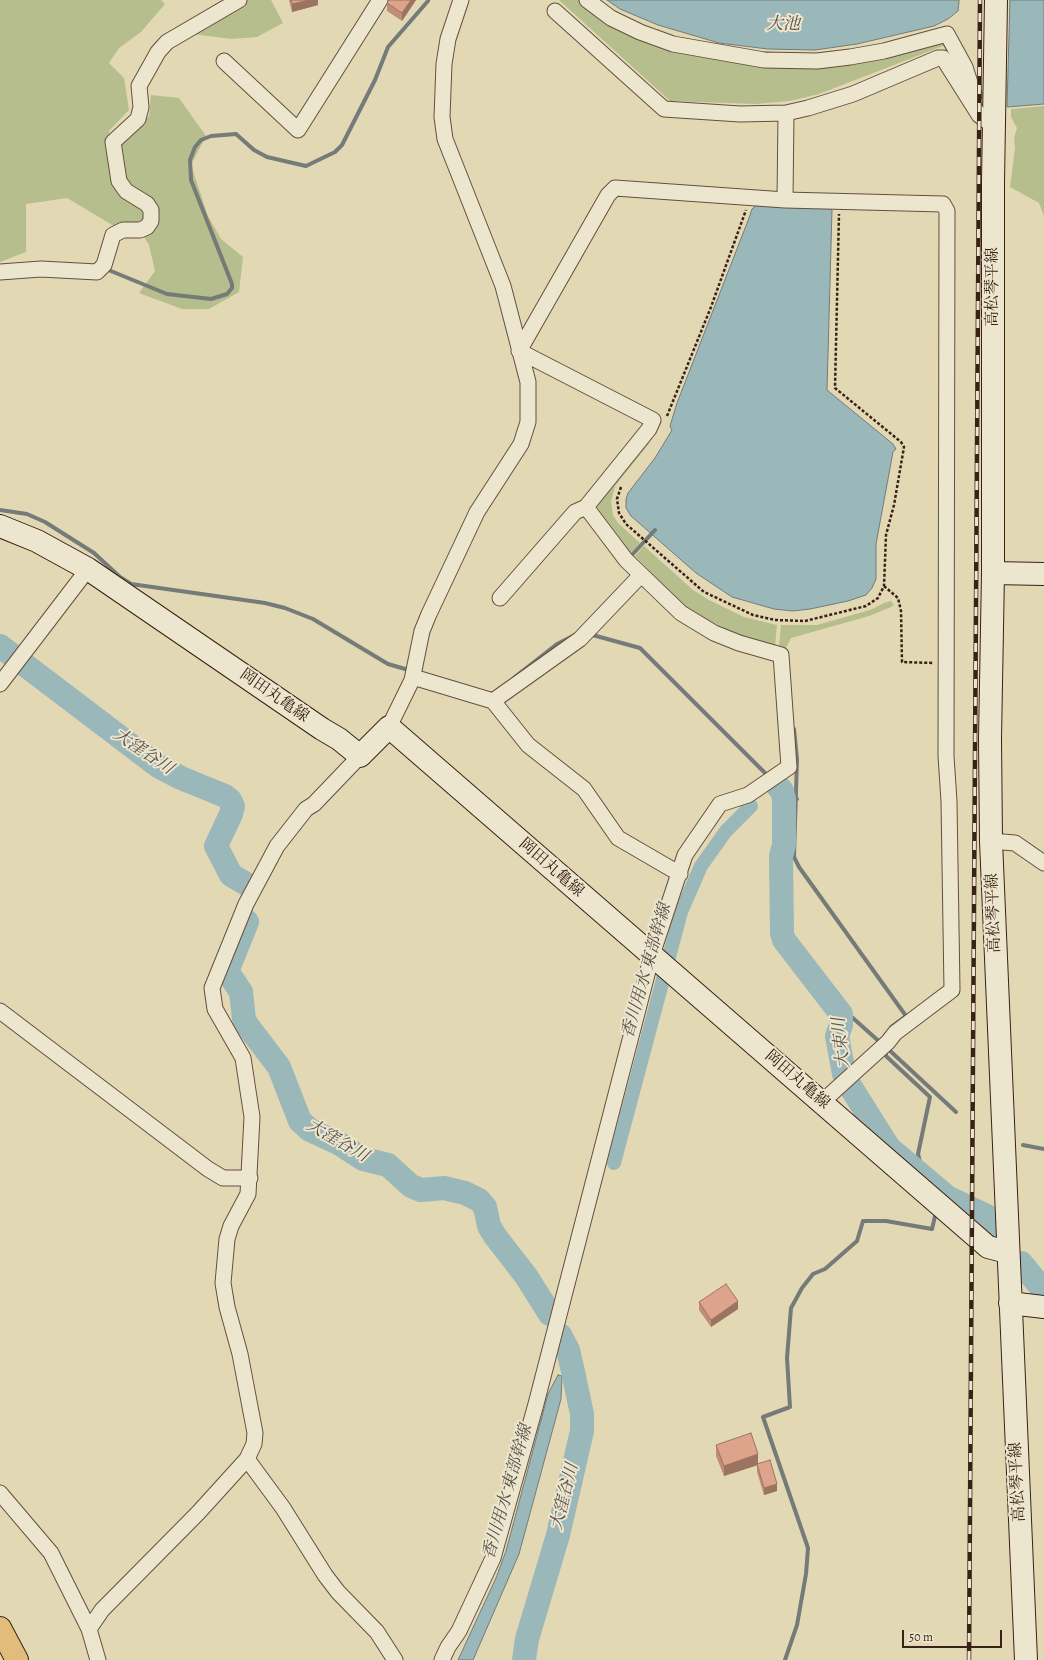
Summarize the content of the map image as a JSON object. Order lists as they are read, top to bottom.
{
  "streets": {
    "main road": ["高松琴平線", "岡田丸亀線"]
  },
  "crossings": [
    ["高松琴平線", "岡田丸亀線"]
  ],
  "water": [
    "大池",
    "大窪谷川",
    "香川用水 東部幹線",
    "大束川"
  ],
  "scale_bar": "50 m"
}
